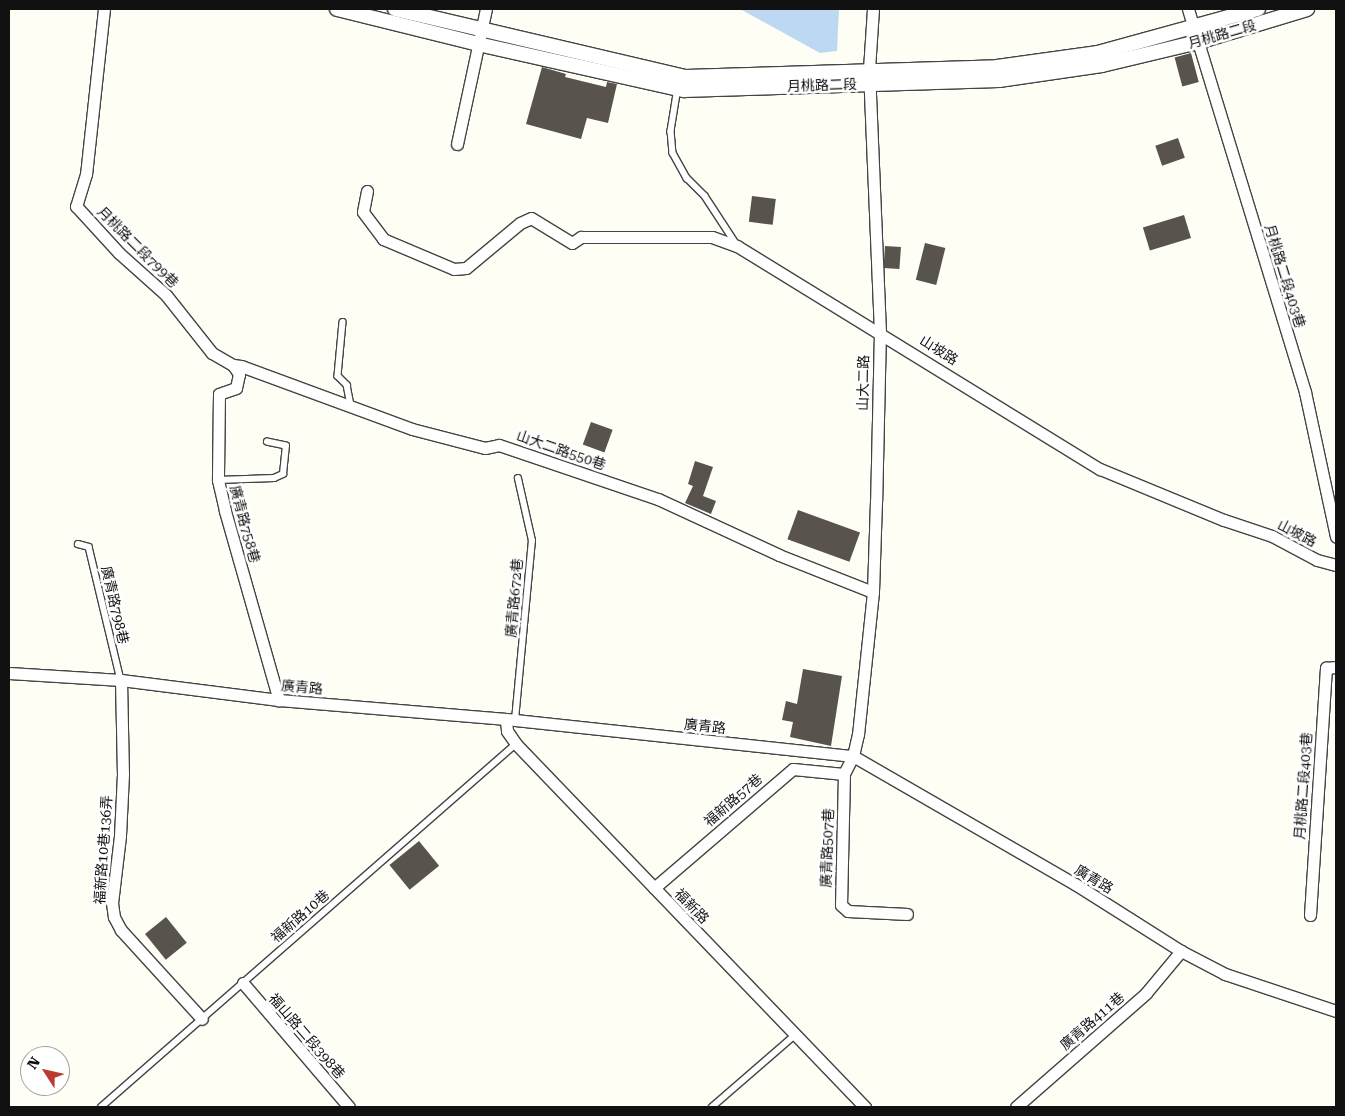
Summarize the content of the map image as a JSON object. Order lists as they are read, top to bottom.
{
  "streets": {
    "street": [
      "月桃路二段",
      "月桃路二段799巷",
      "月桃路二段403巷",
      "山坡路",
      "山大二路",
      "山大二路550巷",
      "廣青路758巷",
      "廣青路",
      "福新路57巷",
      "廣青路507巷",
      "福新路10巷136弄",
      "福新路",
      "廣青路411巷",
      "福山路二段398巷"
    ],
    "lane": ["廣青路672巷", "廣青路798巷", "福新路10巷"]
  },
  "crossings": [
    ["月桃路二段", "月桃路二段403巷"],
    ["月桃路二段", "山大二路"],
    ["月桃路二段799巷", "山大二路550巷"],
    ["月桃路二段799巷", "廣青路758巷"],
    ["山坡路", "山大二路"],
    ["山大二路", "山大二路550巷"],
    ["山大二路", "廣青路"],
    ["山大二路", "廣青路507巷"],
    ["山大二路550巷", "廣青路758巷"],
    ["廣青路758巷", "廣青路"],
    ["廣青路672巷", "廣青路"],
    ["廣青路672巷", "福新路"],
    ["廣青路798巷", "廣青路"],
    ["廣青路798巷", "福新路10巷136弄"],
    ["廣青路", "廣青路507巷"],
    ["廣青路", "福新路10巷136弄"],
    ["廣青路", "福新路"],
    ["廣青路", "廣青路411巷"],
    ["福新路57巷", "廣青路507巷"],
    ["福新路57巷", "福新路"],
    ["福新路10巷136弄", "福新路10巷"],
    ["福新路", "福新路10巷"],
    ["福新路10巷", "福山路二段398巷"]
  ],
  "north": "top left"
}
